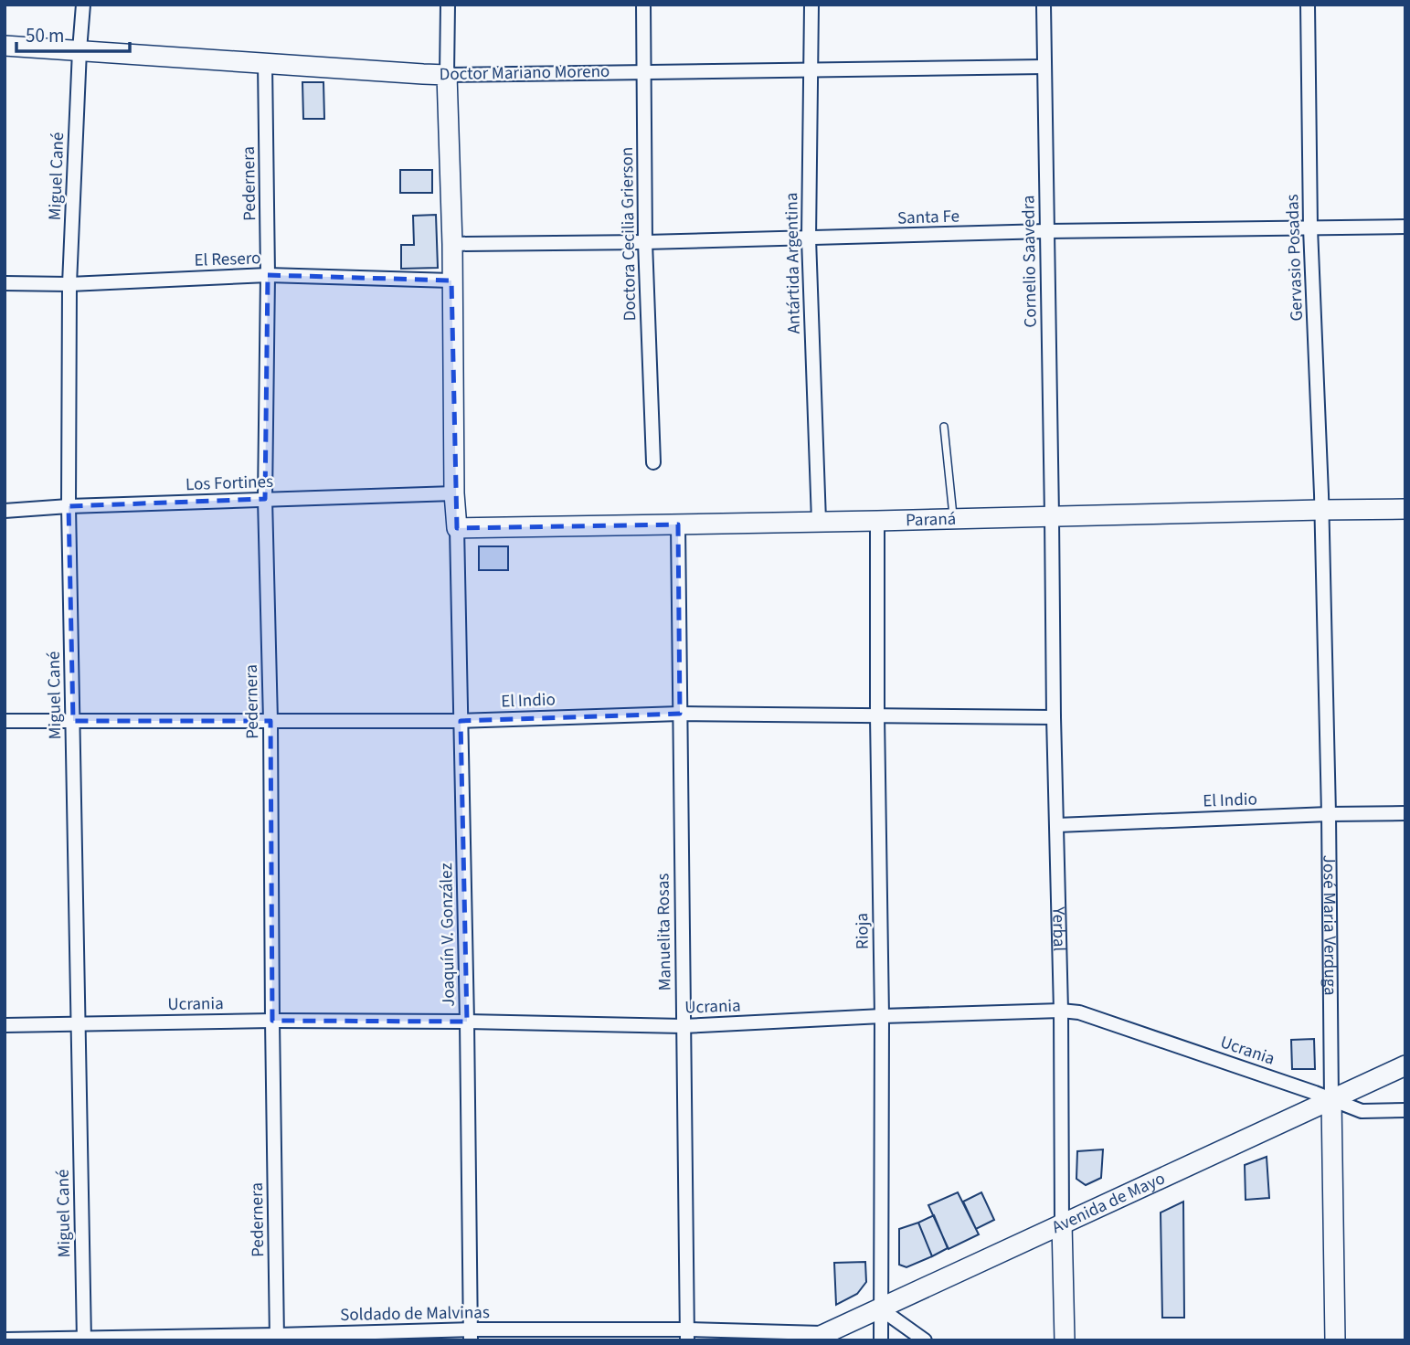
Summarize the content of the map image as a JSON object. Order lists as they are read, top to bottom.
{
  "streets": {
    "street": [
      "Doctor Mariano Moreno",
      "Miguel Cané",
      "Pedernera",
      "Santa Fe",
      "Doctora Cecilia Grierson",
      "Gervasio Posadas",
      "El Resero",
      "Cornelio Saavedra",
      "Antártida Argentina",
      "Los Fortines",
      "Paraná",
      "El Indio",
      "José Maria Verduga",
      "Yerbal",
      "Rioja",
      "Manuelita Rosas",
      "Joaquín V. González",
      "Ucrania",
      "Avenida de Mayo",
      "Soldado de Malvinas"
    ]
  },
  "crossings": [
    ["Doctor Mariano Moreno", "Miguel Cané"],
    ["Doctor Mariano Moreno", "Pedernera"],
    ["Doctor Mariano Moreno", "Doctora Cecilia Grierson"],
    ["Doctor Mariano Moreno", "Cornelio Saavedra"],
    ["Doctor Mariano Moreno", "Antártida Argentina"],
    ["Miguel Cané", "El Resero"],
    ["Miguel Cané", "Los Fortines"],
    ["Miguel Cané", "El Indio"],
    ["Miguel Cané", "Ucrania"],
    ["Miguel Cané", "Soldado de Malvinas"],
    ["Pedernera", "El Resero"],
    ["Pedernera", "Los Fortines"],
    ["Pedernera", "El Indio"],
    ["Pedernera", "Ucrania"],
    ["Pedernera", "Soldado de Malvinas"],
    ["Santa Fe", "Doctora Cecilia Grierson"],
    ["Santa Fe", "Gervasio Posadas"],
    ["Santa Fe", "Cornelio Saavedra"],
    ["Santa Fe", "Antártida Argentina"],
    ["Gervasio Posadas", "Paraná"],
    ["Gervasio Posadas", "José Maria Verduga"],
    ["Cornelio Saavedra", "Paraná"],
    ["Cornelio Saavedra", "Yerbal"],
    ["Antártida Argentina", "Paraná"],
    ["Paraná", "José Maria Verduga"],
    ["Paraná", "Yerbal"],
    ["Paraná", "Rioja"],
    ["Paraná", "Manuelita Rosas"],
    ["Paraná", "Joaquín V. González"],
    ["El Indio", "José Maria Verduga"],
    ["El Indio", "Yerbal"],
    ["El Indio", "Rioja"],
    ["El Indio", "Manuelita Rosas"],
    ["El Indio", "Joaquín V. González"],
    ["José Maria Verduga", "Ucrania"],
    ["José Maria Verduga", "Avenida de Mayo"],
    ["Yerbal", "Ucrania"],
    ["Yerbal", "Avenida de Mayo"],
    ["Rioja", "Ucrania"],
    ["Rioja", "Avenida de Mayo"],
    ["Manuelita Rosas", "Ucrania"],
    ["Manuelita Rosas", "Soldado de Malvinas"],
    ["Joaquín V. González", "Ucrania"],
    ["Joaquín V. González", "Soldado de Malvinas"],
    ["Ucrania", "Avenida de Mayo"],
    ["Avenida de Mayo", "Soldado de Malvinas"]
  ],
  "scale_bar": "50 m"
}
